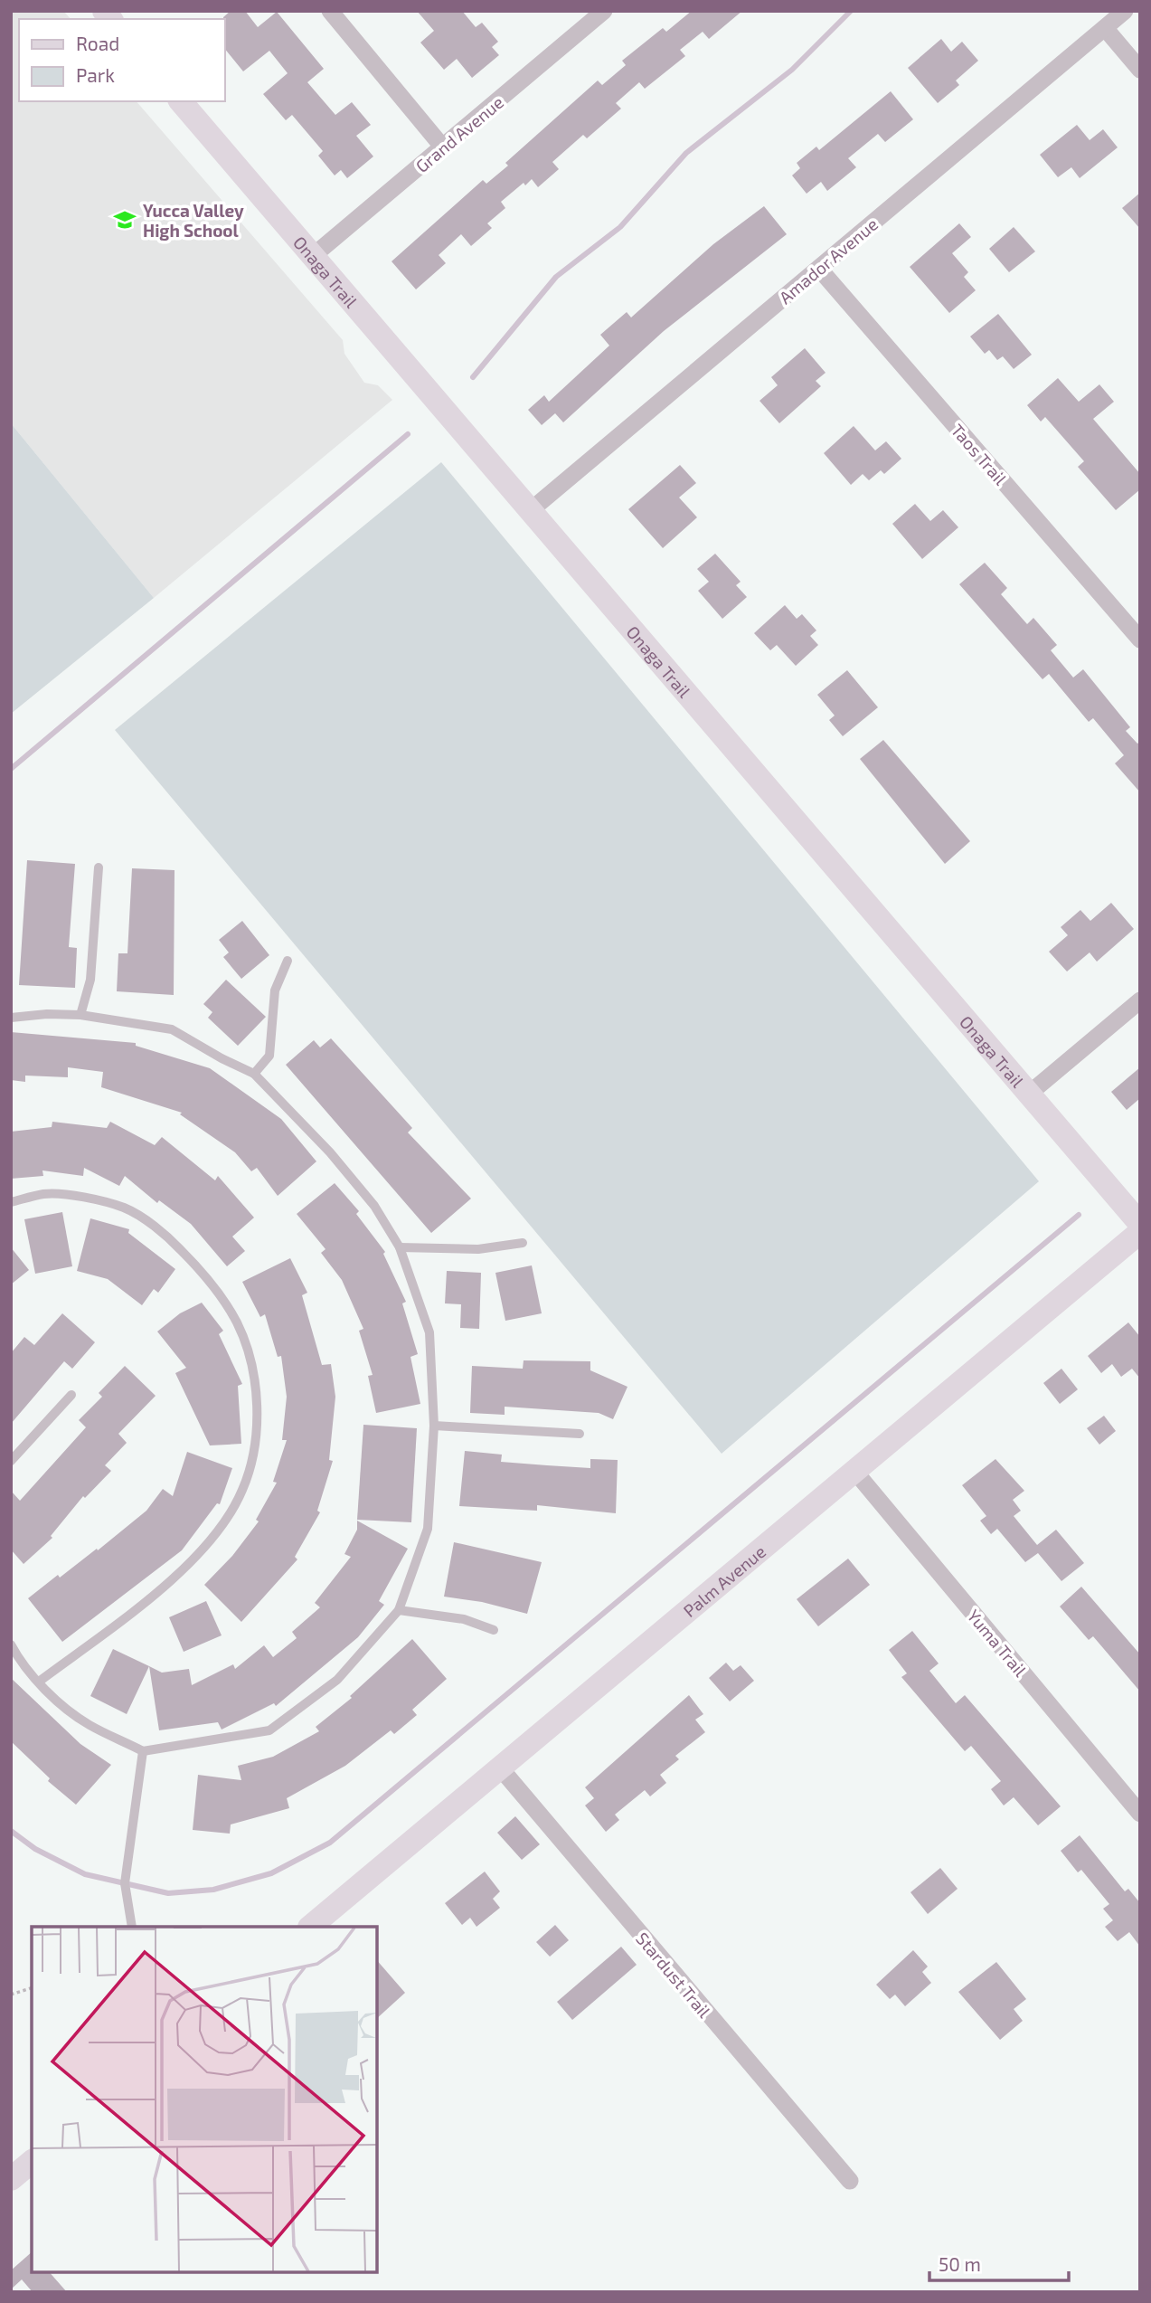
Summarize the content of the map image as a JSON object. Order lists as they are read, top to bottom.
{
  "streets": {
    "street": [
      "Grand Avenue",
      "Amador Avenue",
      "Onaga Trail",
      "Taos Trail",
      "Palm Avenue",
      "Yuma Trail",
      "Stardust Trail"
    ]
  },
  "crossings": [
    ["Grand Avenue", "Onaga Trail"],
    ["Amador Avenue", "Onaga Trail"],
    ["Amador Avenue", "Taos Trail"],
    ["Palm Avenue", "Yuma Trail"],
    ["Palm Avenue", "Stardust Trail"]
  ],
  "places": {
    "school or university": ["Yucca Valley High School"]
  },
  "legend": ["Road", "Park"],
  "scale_bar": "50 m"
}
